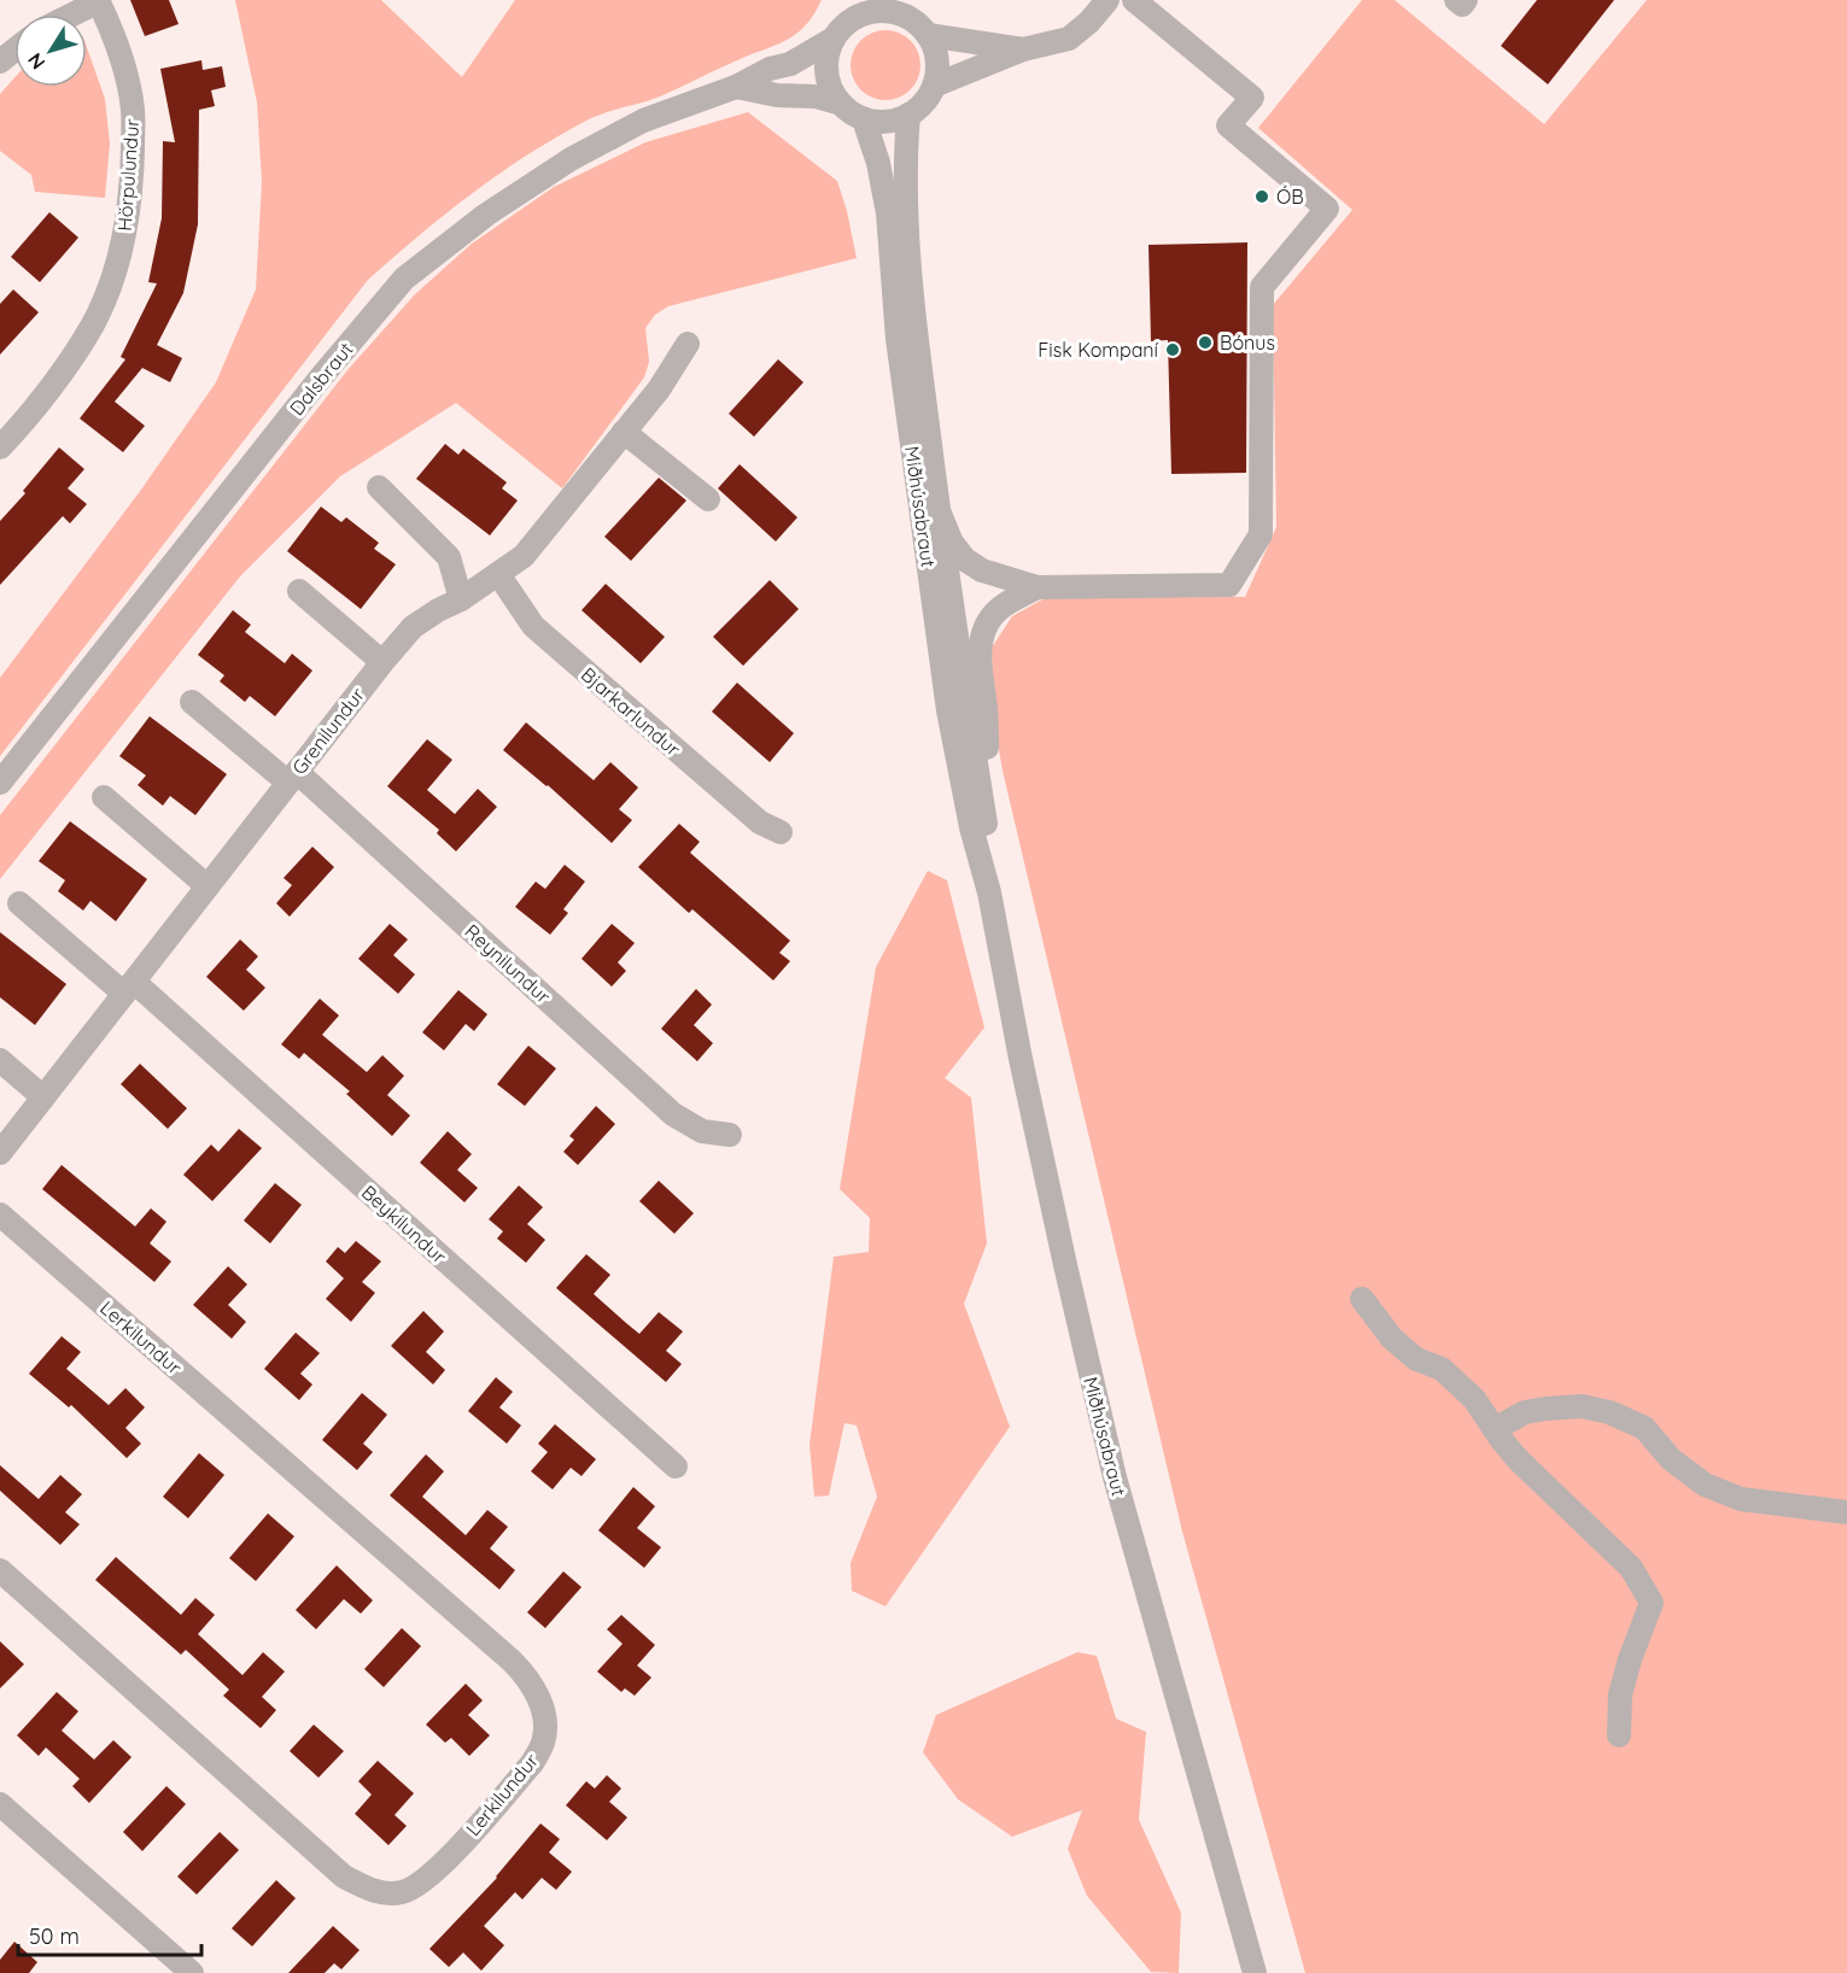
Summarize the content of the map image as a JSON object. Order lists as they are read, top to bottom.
{
  "streets": {
    "street": [
      "Hörpulundur",
      "Dalsbraut",
      "Miðhúsabraut",
      "Bjarkarlundur",
      "Grenilundur",
      "Reynilundur",
      "Beykilundur",
      "Lerkilundur"
    ]
  },
  "crossings": [
    ["Dalsbraut", "Miðhúsabraut"],
    ["Bjarkarlundur", "Grenilundur"],
    ["Grenilundur", "Reynilundur"],
    ["Grenilundur", "Beykilundur"]
  ],
  "places": ["ÓB", "Bónus", "Fisk Kompaní"],
  "scale_bar": "50 m",
  "north": "bottom left"
}
